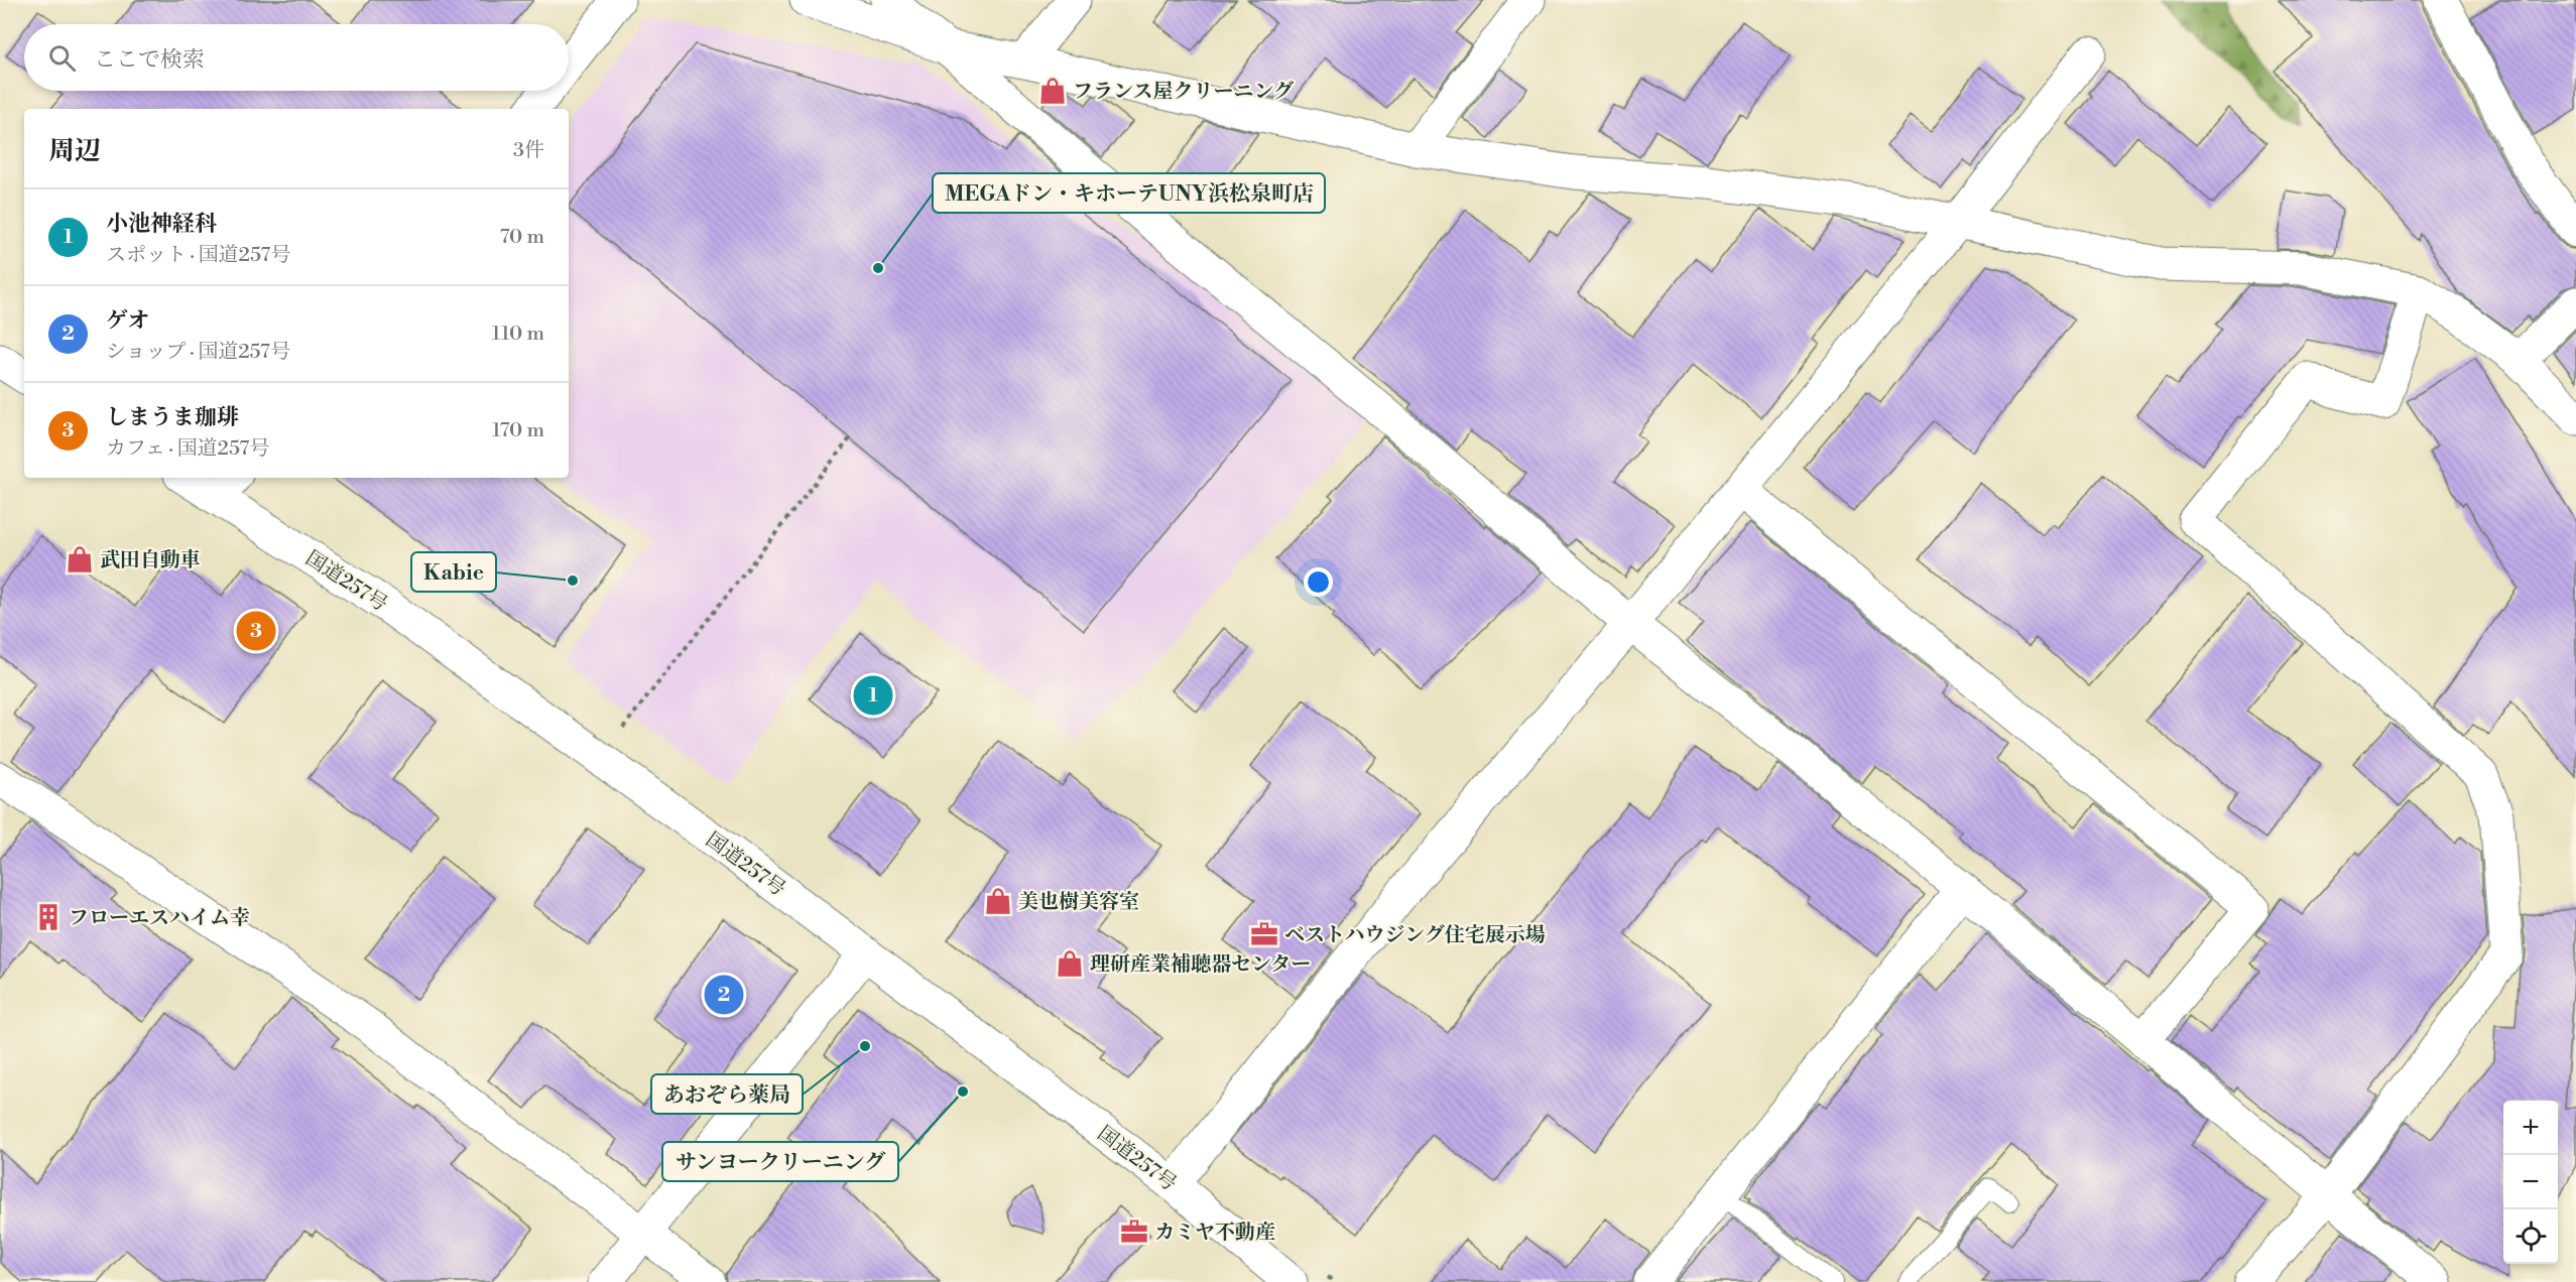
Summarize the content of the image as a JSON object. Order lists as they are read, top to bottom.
{
  "streets": {
    "main road": ["国道257号"]
  },
  "places": {
    "shop": [
      "フランス屋クリーニング",
      "武田自動車",
      "美也樹美容室",
      "理研産業補聴器センター"
    ],
    "other": [
      "MEGAドン・キホーテUNY浜松泉町店",
      "Kabie",
      "あおぞら薬局",
      "サンヨークリーニング"
    ],
    "building": ["フローエスハイム幸"],
    "office": ["ベストハウジング住宅展示場", "カミヤ不動産"]
  },
  "page": {
    "search": "ここで検索",
    "heading": ["周辺", "3件"],
    "list": [
      {
        "mark": "1",
        "name": "小池神経科",
        "note": "スポット · 国道257号",
        "value": "70 m"
      },
      {
        "mark": "2",
        "name": "ゲオ",
        "note": "ショップ · 国道257号",
        "value": "110 m"
      },
      {
        "mark": "3",
        "name": "しまうま珈琲",
        "note": "カフェ · 国道257号",
        "value": "170 m"
      }
    ],
    "pins": ["3", "1", "2"],
    "map_buttons": ["+", "−"]
  }
}
